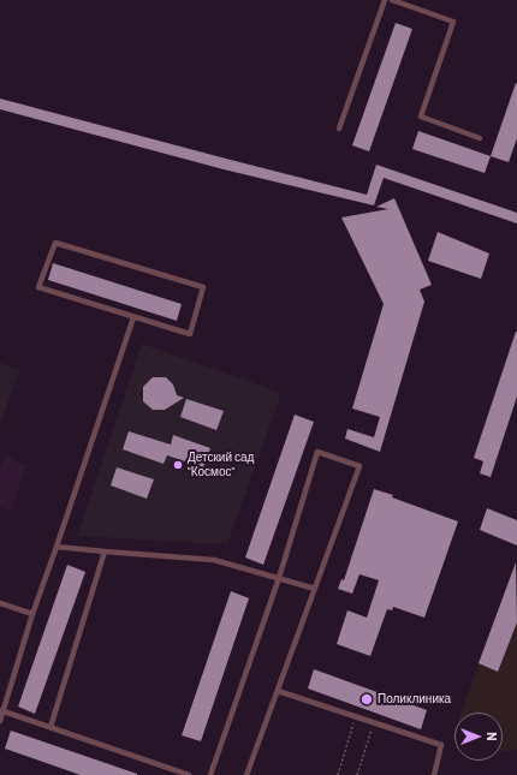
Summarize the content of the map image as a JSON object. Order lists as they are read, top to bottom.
{
  "places": ["Детский сад \"Космос\"", "Поликлиника"],
  "north": "right"
}
